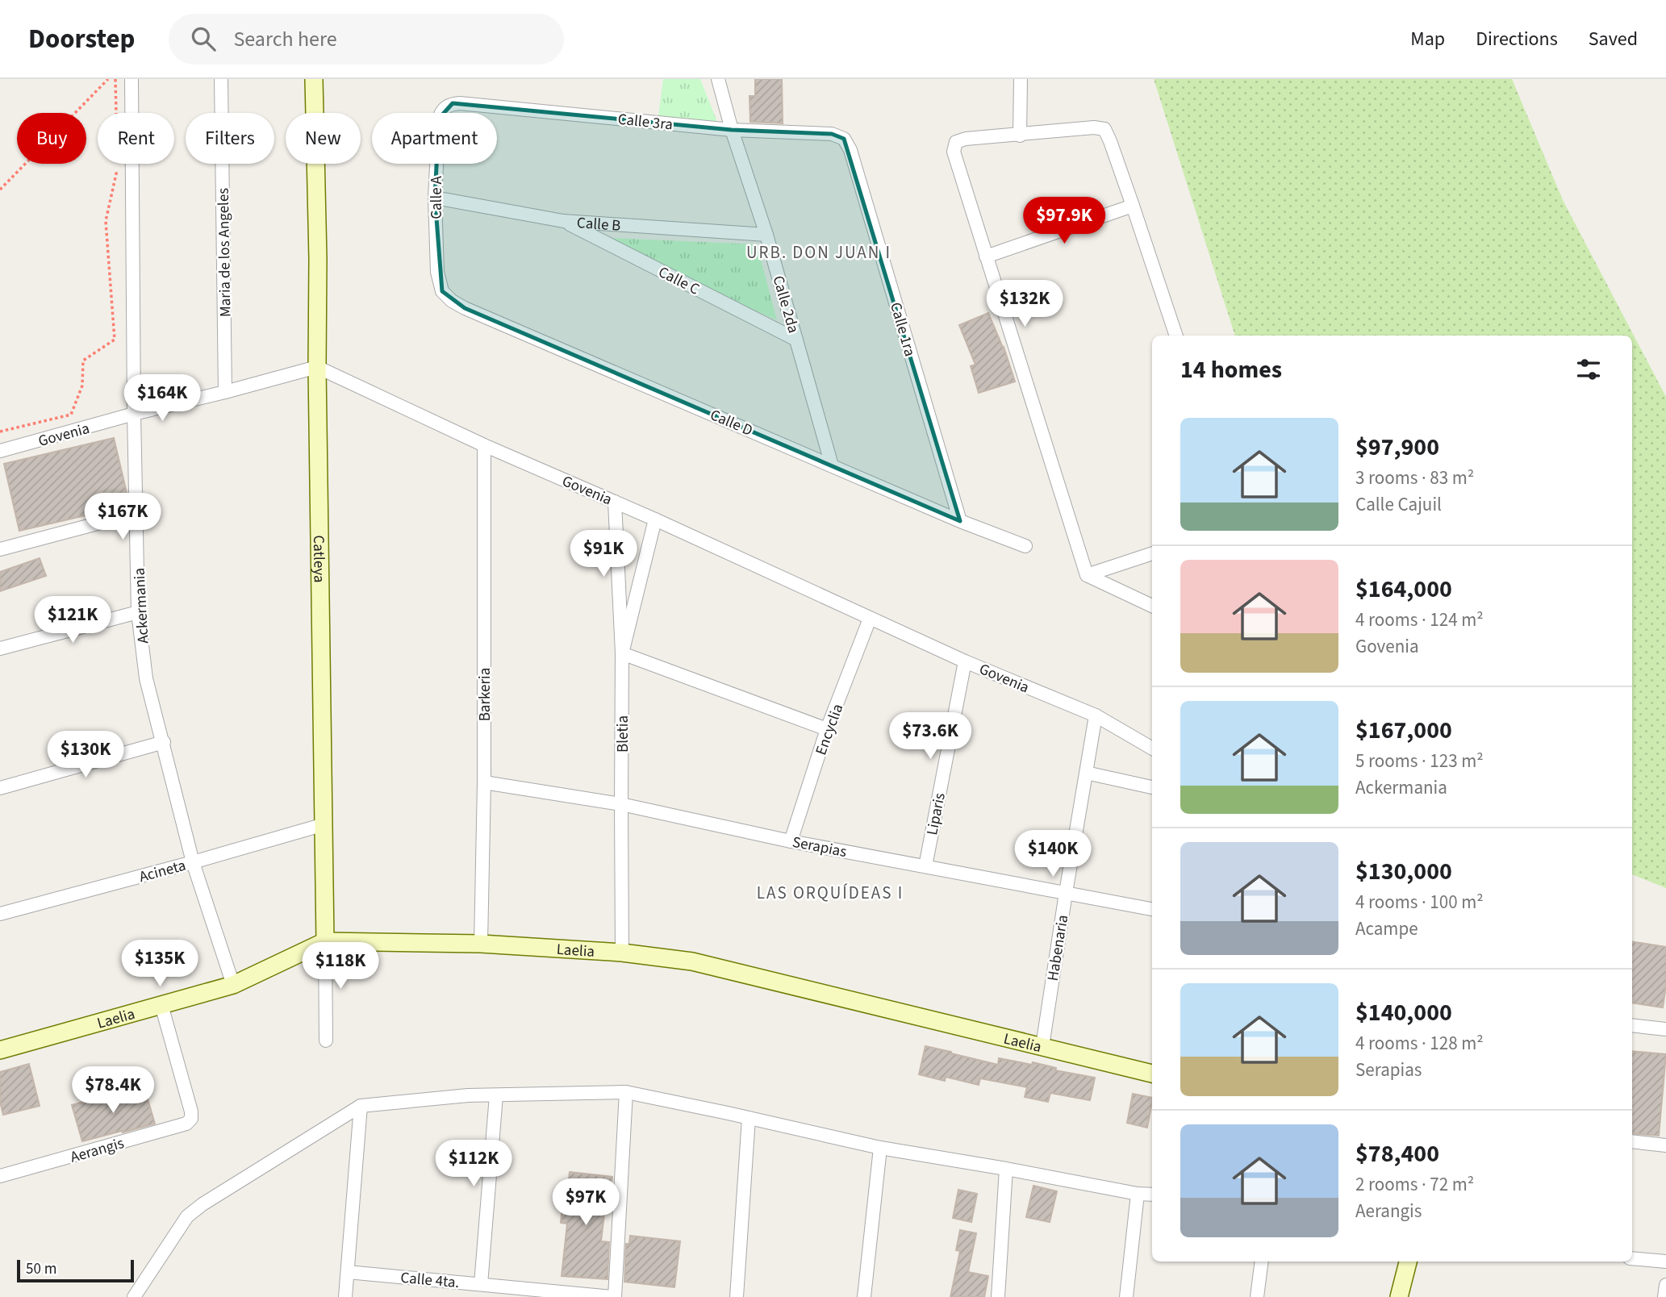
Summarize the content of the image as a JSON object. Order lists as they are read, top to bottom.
{
  "streets": {
    "street": [
      "Calle 3ra",
      "Calle A",
      "Calle B",
      "Maria de los Angeles",
      "Calle C",
      "Calle 2da",
      "Calle 1ra",
      "Calle D",
      "Govenia",
      "Catleya",
      "Ackermania",
      "Barkeria",
      "Encyclia",
      "Bletia",
      "Liparis",
      "Serapias",
      "Acineta",
      "Habenaria",
      "Laelia",
      "Aerangis",
      "Calle 4ta."
    ]
  },
  "crossings": [
    ["Calle 3ra", "Calle A"],
    ["Calle 3ra", "Calle 2da"],
    ["Calle 3ra", "Calle 1ra"],
    ["Calle A", "Calle B"],
    ["Calle A", "Calle D"],
    ["Calle B", "Calle C"],
    ["Calle B", "Calle 2da"],
    ["Maria de los Angeles", "Govenia"],
    ["Calle C", "Calle 2da"],
    ["Calle 2da", "Calle D"],
    ["Calle 1ra", "Calle D"],
    ["Govenia", "Catleya"],
    ["Govenia", "Ackermania"],
    ["Govenia", "Barkeria"],
    ["Govenia", "Encyclia"],
    ["Govenia", "Bletia"],
    ["Govenia", "Liparis"],
    ["Govenia", "Habenaria"],
    ["Catleya", "Acineta"],
    ["Catleya", "Laelia"],
    ["Ackermania", "Acineta"],
    ["Ackermania", "Laelia"],
    ["Barkeria", "Serapias"],
    ["Barkeria", "Laelia"],
    ["Encyclia", "Serapias"],
    ["Bletia", "Serapias"],
    ["Bletia", "Laelia"],
    ["Liparis", "Serapias"],
    ["Serapias", "Habenaria"],
    ["Habenaria", "Laelia"],
    ["Laelia", "Aerangis"]
  ],
  "districts": ["URB. DON JUAN I", "LAS ORQUÍDEAS I"],
  "scale_bar": "50 m",
  "page": {
    "header": "Doorstep",
    "search": "Search here",
    "nav": ["Map", "Directions", "Saved"],
    "chip": [
      "Buy",
      "Rent",
      "Filters",
      "New",
      "Apartment"
    ],
    "price": [
      "$97.9K",
      "$132K",
      "$164K",
      "$167K",
      "$91K",
      "$121K",
      "$73.6K",
      "$130K",
      "$140K",
      "$135K",
      "$118K",
      "$78.4K",
      "$112K",
      "$97K"
    ],
    "heading": "14 homes",
    "list": [
      {
        "name": "$97,900",
        "note": "3 rooms · 83 m² · Calle Cajuil"
      },
      {
        "name": "$164,000",
        "note": "4 rooms · 124 m² · Govenia"
      },
      {
        "name": "$167,000",
        "note": "5 rooms · 123 m² · Ackermania"
      },
      {
        "name": "$130,000",
        "note": "4 rooms · 100 m² · Acampe"
      },
      {
        "name": "$140,000",
        "note": "4 rooms · 128 m² · Serapias"
      },
      {
        "name": "$78,400",
        "note": "2 rooms · 72 m² · Aerangis"
      }
    ],
    "scale": "50 m"
  }
}
